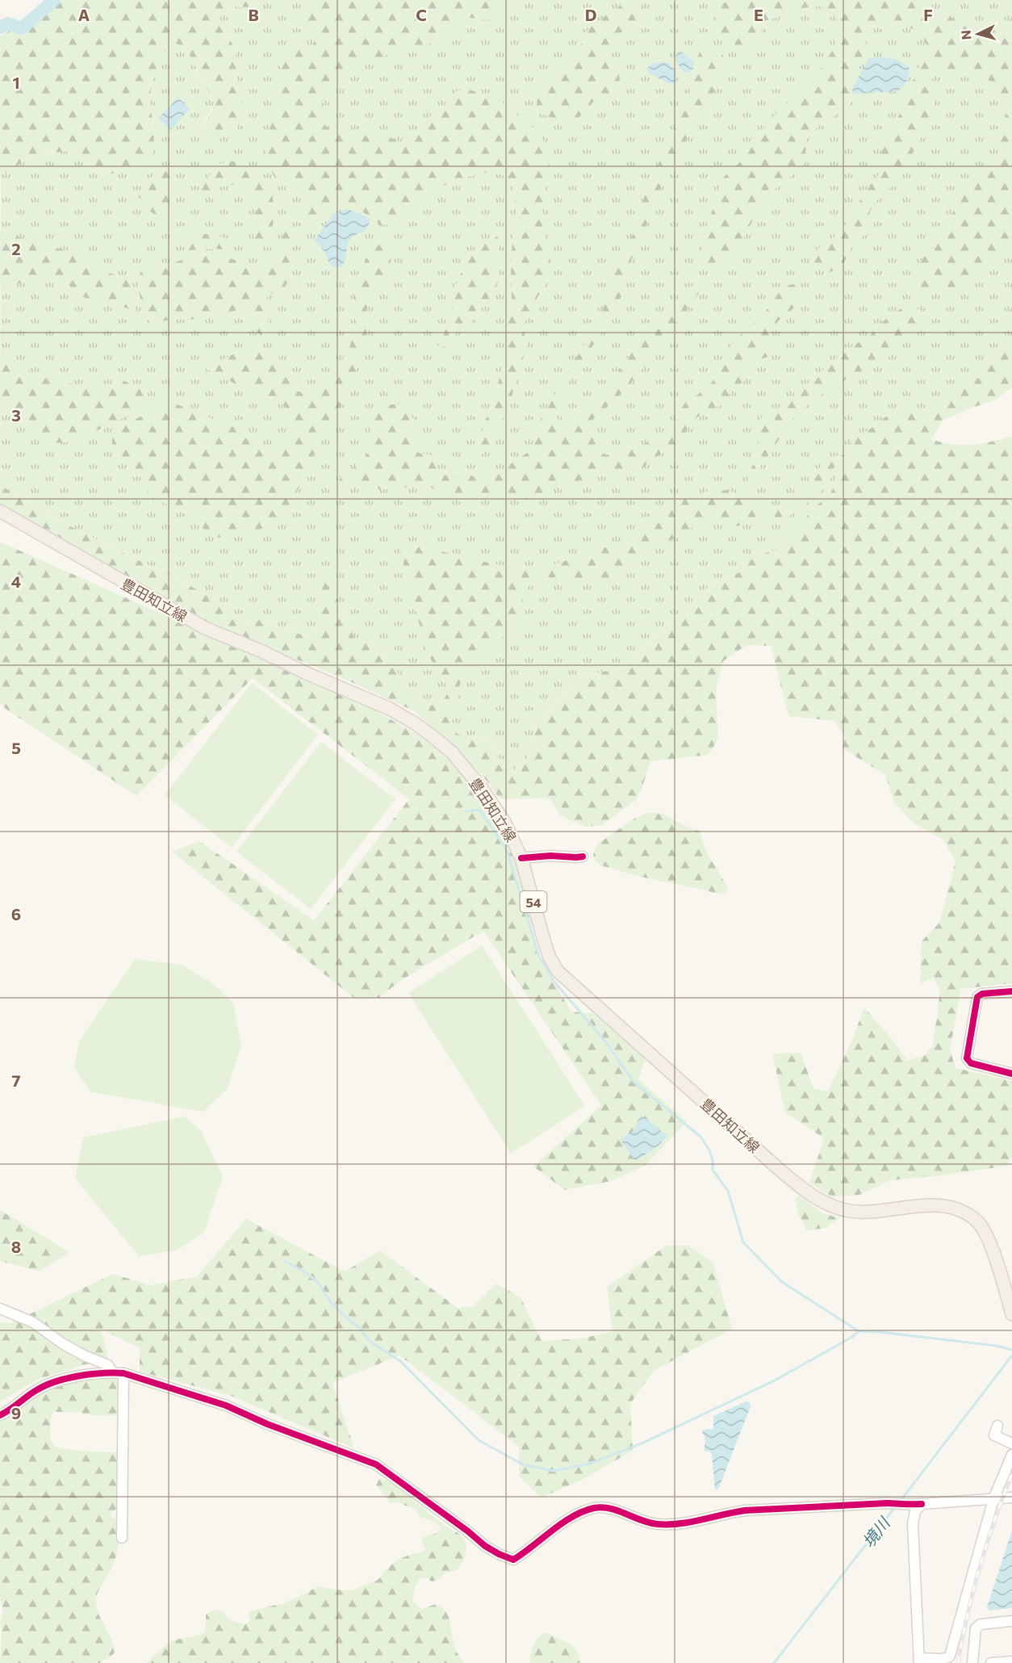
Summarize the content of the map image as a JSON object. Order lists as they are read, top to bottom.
{
  "streets": {
    "main road": ["豊田知立線", "54"]
  },
  "water": ["境川"],
  "north": "left",
  "grid": {
    "columns": [
      "A",
      "B",
      "C",
      "D",
      "E",
      "F"
    ],
    "rows": [
      "1",
      "2",
      "3",
      "4",
      "5",
      "6",
      "7",
      "8",
      "9"
    ]
  }
}
